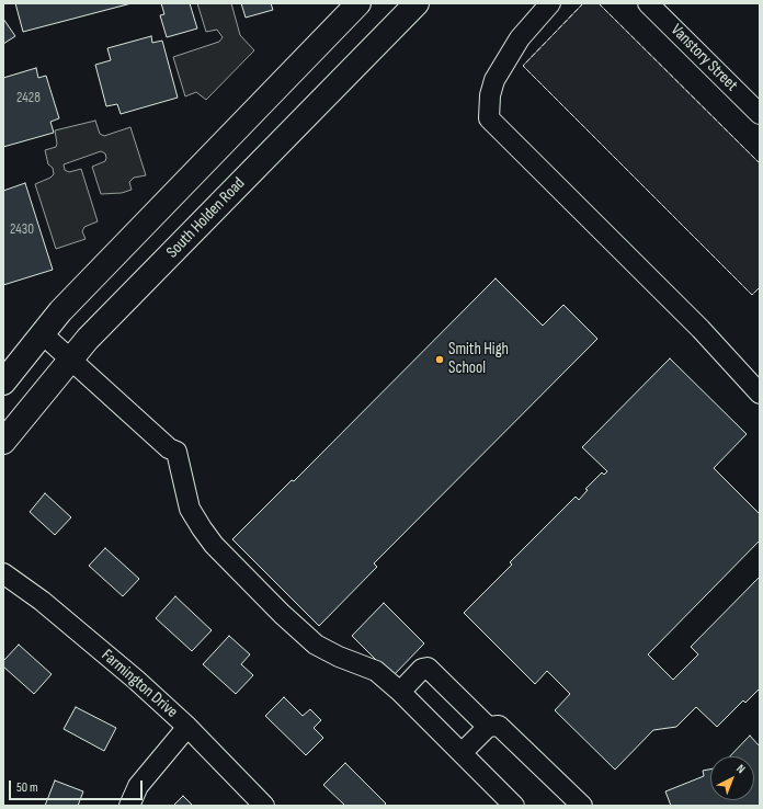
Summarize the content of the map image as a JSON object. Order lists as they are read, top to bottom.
{
  "streets": {
    "main road": ["South Holden Road"],
    "street": ["Vanstory Street", "Farmington Drive"]
  },
  "places": ["Smith High School"],
  "house_numbers": ["2428", "2430"],
  "scale_bar": "50 m",
  "north": "top right"
}
